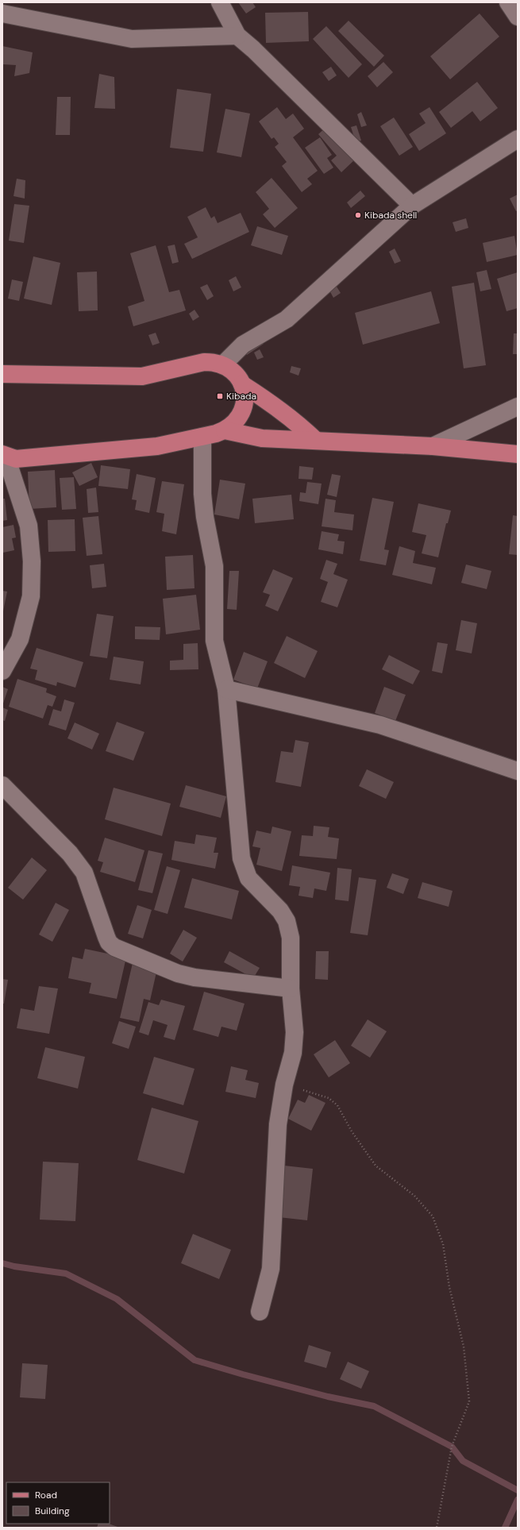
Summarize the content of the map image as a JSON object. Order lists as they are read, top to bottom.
{
  "places": {
    "other": ["Kibada shell"],
    "transit": ["Kibada"]
  },
  "legend": ["Road", "Building"]
}
